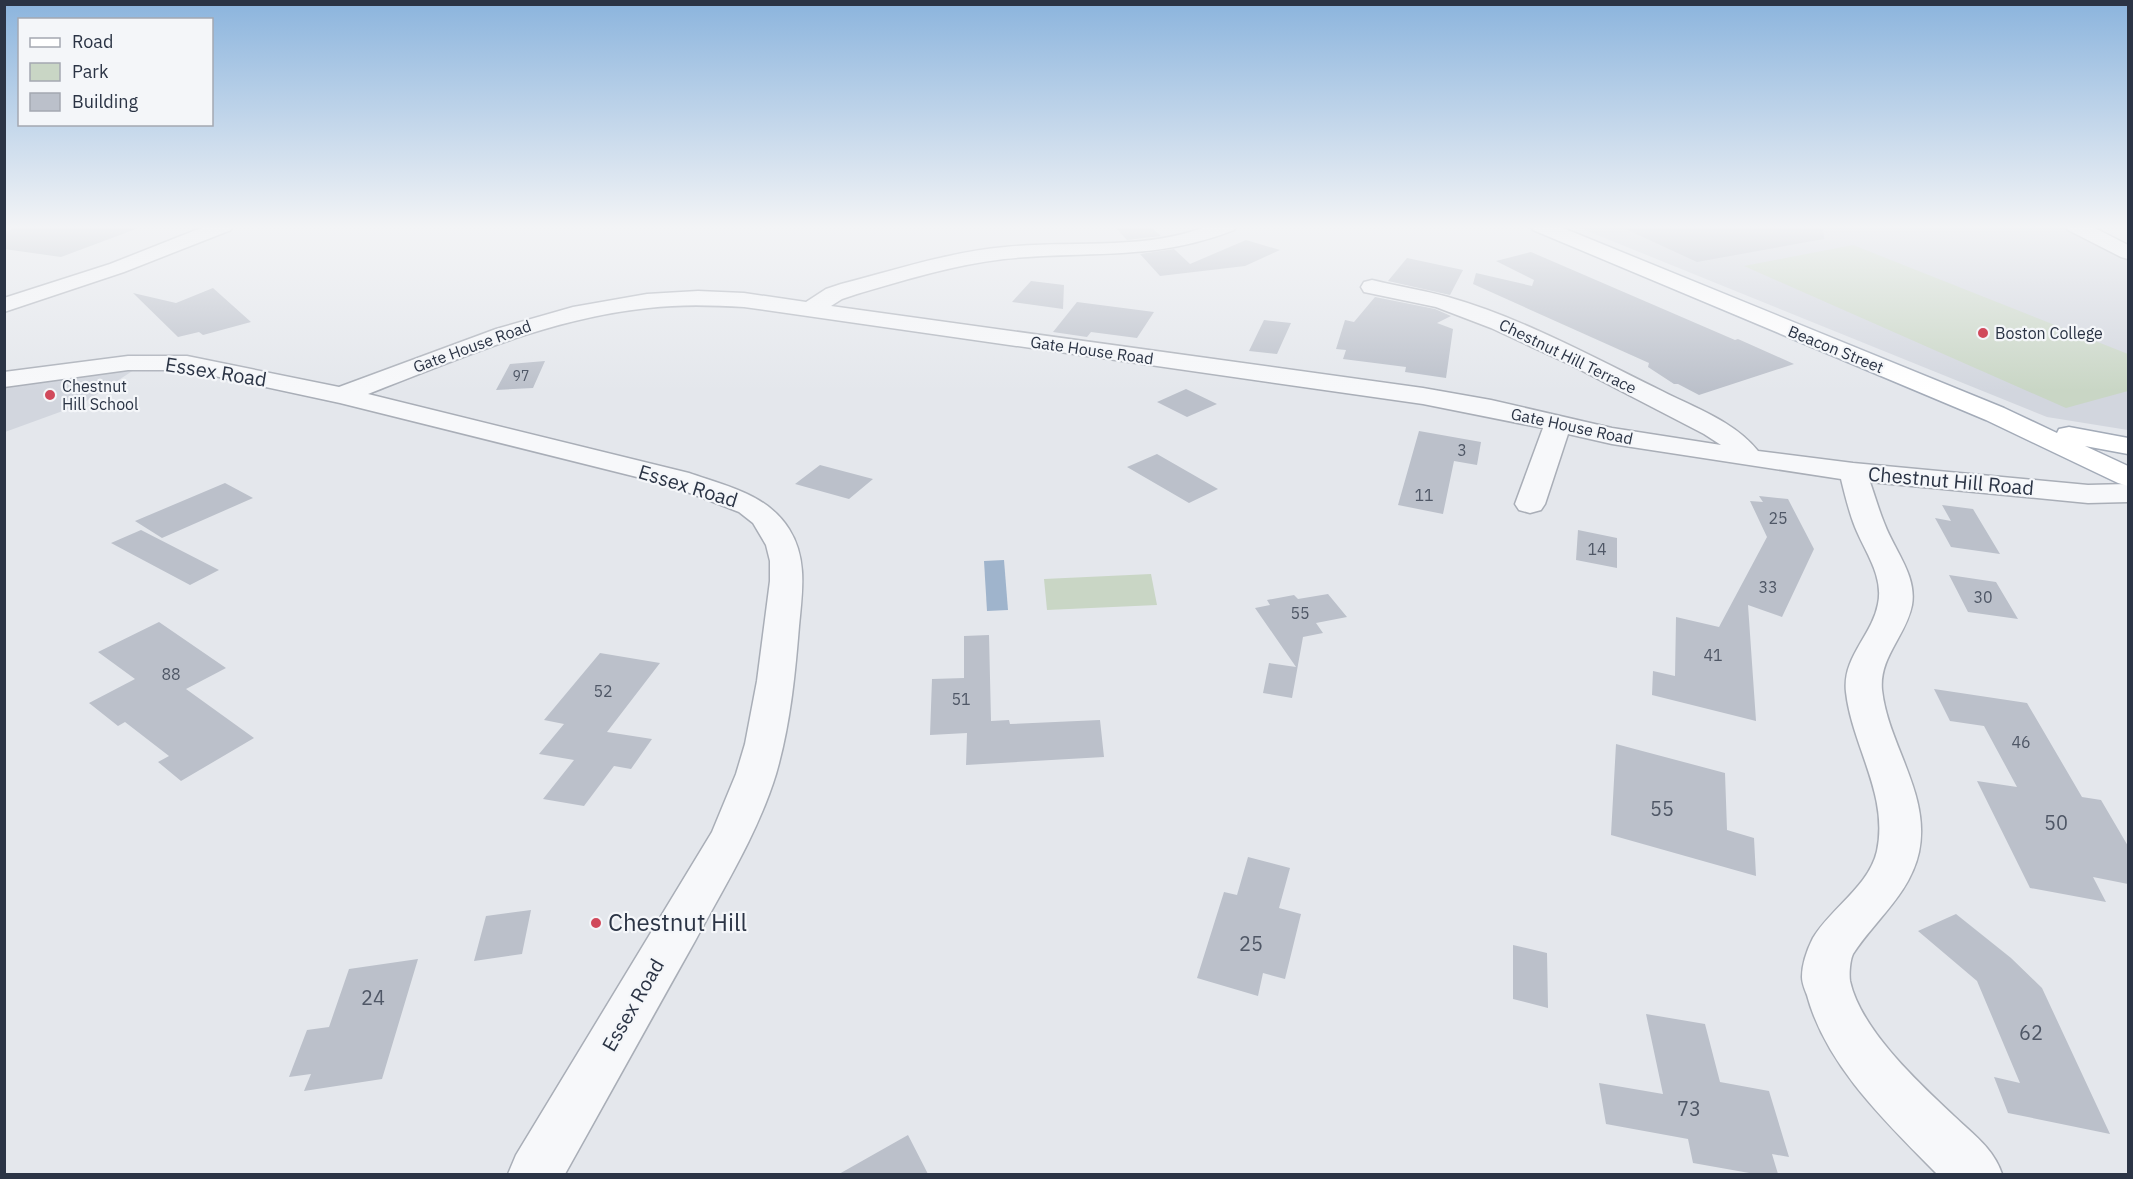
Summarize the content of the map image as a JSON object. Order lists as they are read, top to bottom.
{
  "streets": {
    "main road": ["Beacon Street"],
    "street": [
      "Gate House Road",
      "Chestnut Hill Terrace",
      "Essex Road",
      "Chestnut Hill Road"
    ]
  },
  "crossings": [
    ["Gate House Road", "Chestnut Hill Terrace"],
    ["Gate House Road", "Essex Road"],
    ["Gate House Road", "Chestnut Hill Road"]
  ],
  "places": ["Boston College", "Chestnut Hill School", "Chestnut Hill"],
  "house_numbers": [
    "97",
    "3",
    "11",
    "25",
    "14",
    "33",
    "30",
    "55",
    "41",
    "88",
    "52",
    "51",
    "46",
    "55",
    "50",
    "25",
    "24",
    "62",
    "73"
  ],
  "legend": ["Road", "Park", "Building"]
}
